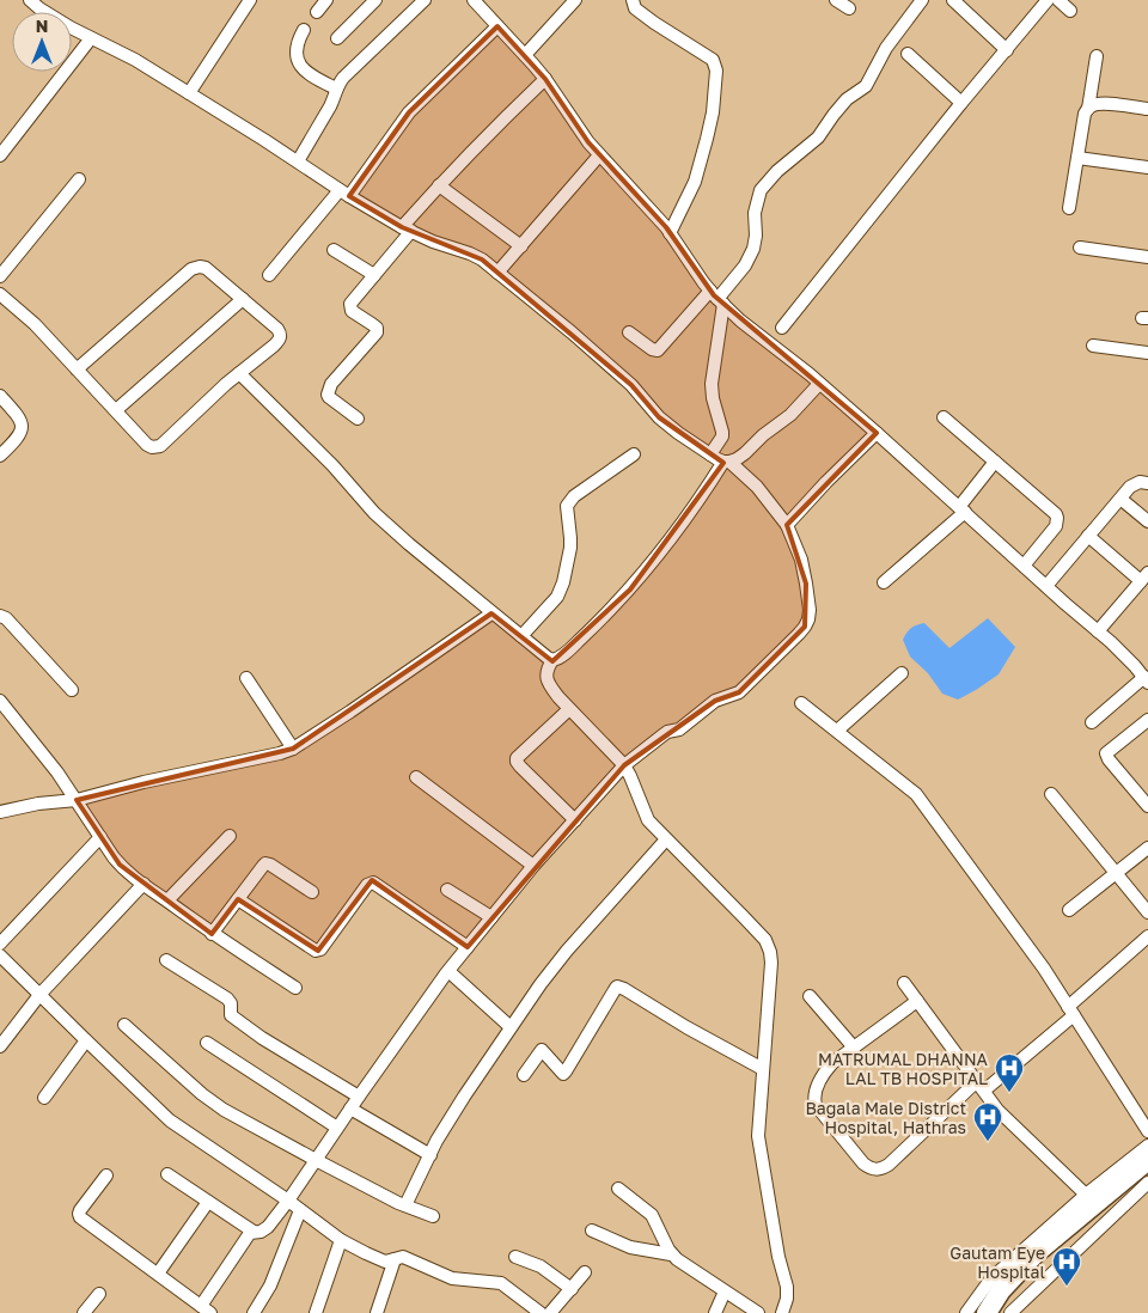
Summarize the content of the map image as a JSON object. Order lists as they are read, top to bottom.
{
  "places": {
    "hospital": ["MATRUMAL DHANNA LAL TB HOSPITAL", "Bagala Male District Hospital, Hathras", "Gautam Eye Hospital"]
  },
  "north": "top"
}
